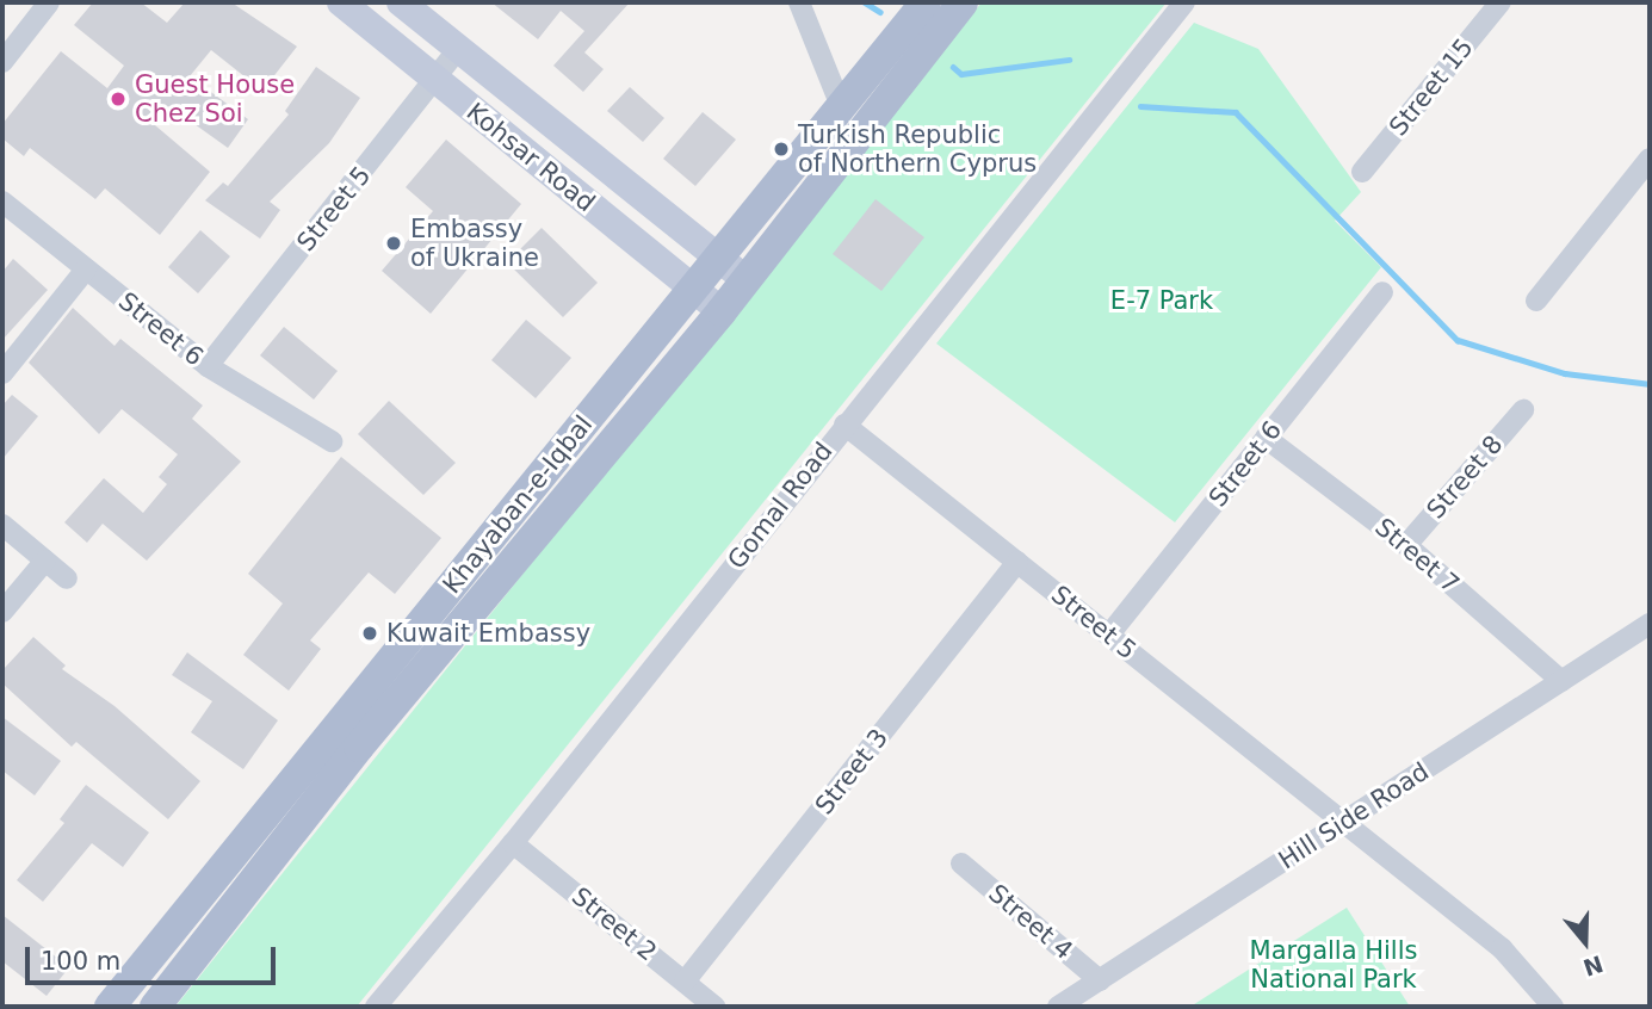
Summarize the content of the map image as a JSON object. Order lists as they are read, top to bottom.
{
  "streets": {
    "main road": ["Khayaban-e-Iqbal"],
    "street": [
      "Street 15",
      "Kohsar Road",
      "Street 5",
      "Street 6",
      "Street 8",
      "Gomal Road",
      "Street 7",
      "Street 3",
      "Hill Side Road",
      "Street 4",
      "Street 2"
    ]
  },
  "crossings": [
    ["Kohsar Road", "Street 5"],
    ["Kohsar Road", "Khayaban-e-Iqbal"],
    ["Street 5", "Street 6"],
    ["Street 5", "Gomal Road"],
    ["Street 5", "Street 3"],
    ["Street 5", "Hill Side Road"],
    ["Street 6", "Street 7"],
    ["Street 8", "Street 7"],
    ["Gomal Road", "Street 2"],
    ["Street 7", "Hill Side Road"],
    ["Street 3", "Street 2"],
    ["Hill Side Road", "Street 4"]
  ],
  "parks": ["E-7 Park", "Margalla Hills National Park"],
  "places": [
    "Guest House Chez Soi",
    "Turkish Republic of Northern Cyprus",
    "Embassy of Ukraine",
    "Kuwait Embassy"
  ],
  "scale_bar": "100 m",
  "north": "bottom"
}
